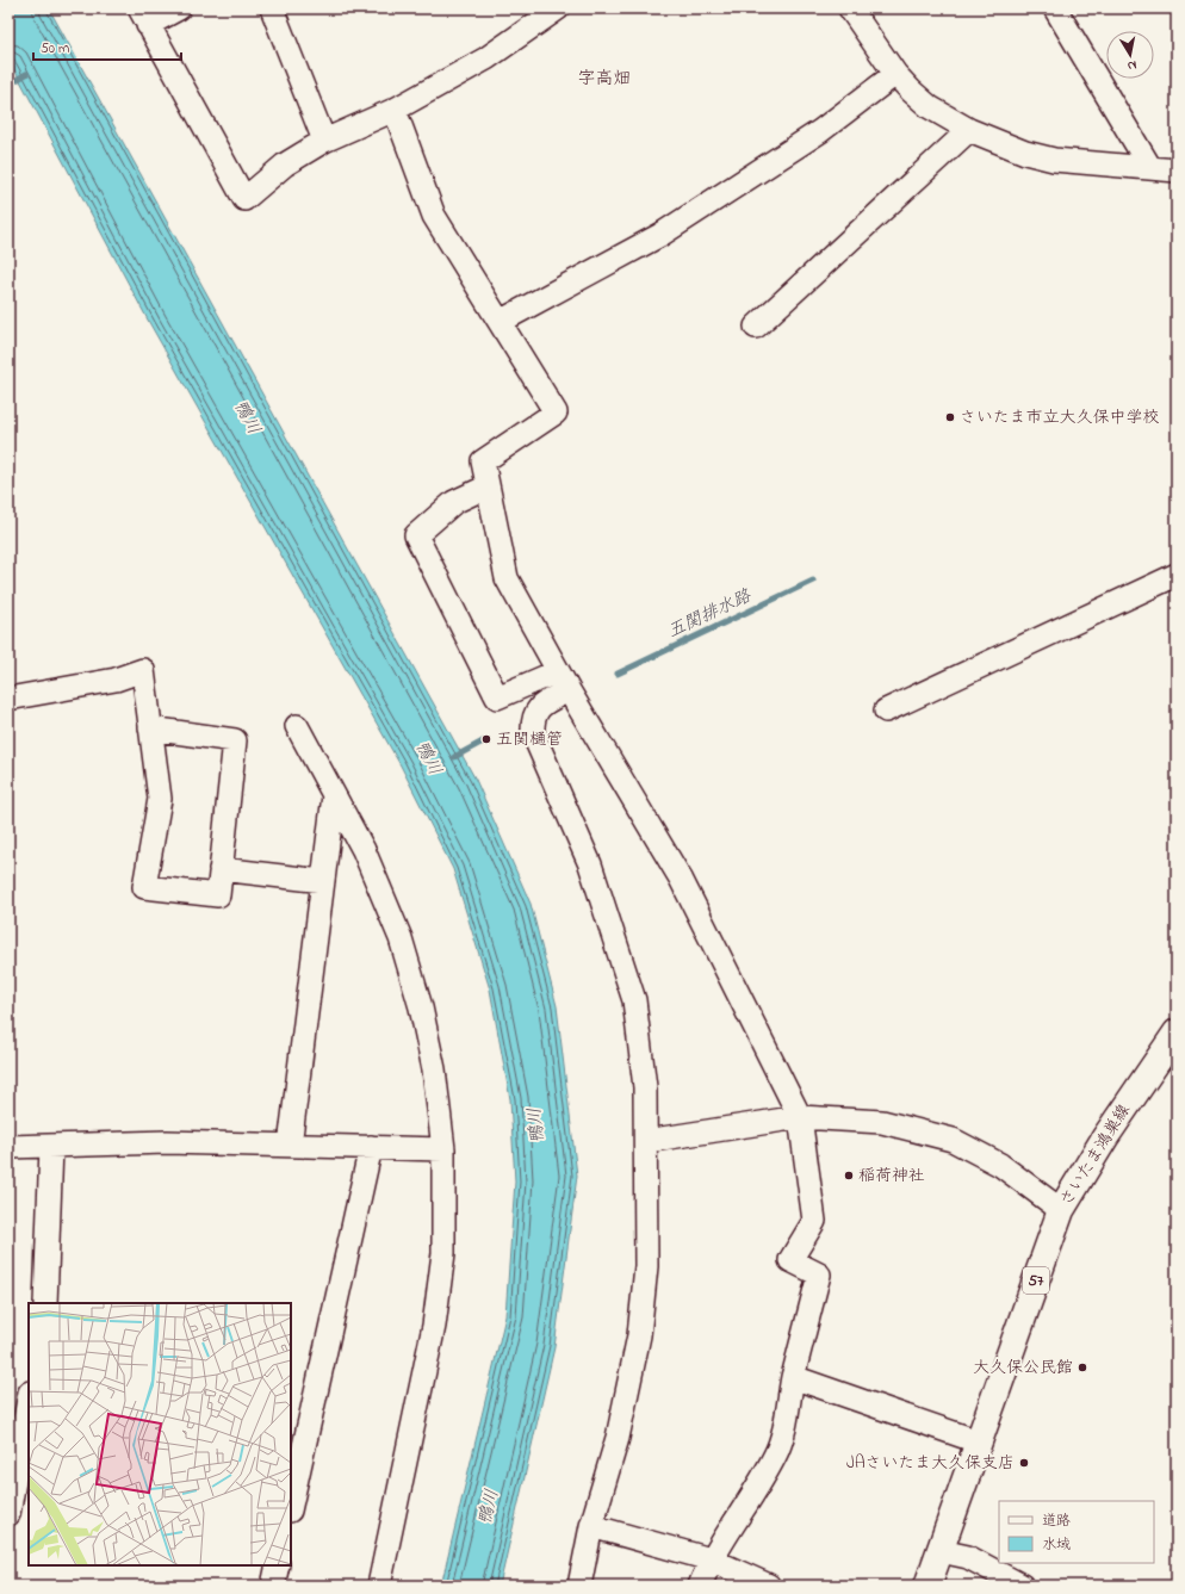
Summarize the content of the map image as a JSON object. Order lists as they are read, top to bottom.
{
  "streets": {
    "main road": ["さいたま鴻巣線", "57"]
  },
  "districts": ["字高畑"],
  "water": ["鴨川", "五関排水路"],
  "places": [
    "さいたま市立大久保中学校",
    "五関樋管",
    "稲荷神社",
    "大久保公民館",
    "JAさいたま大久保支店"
  ],
  "legend": ["道路", "水域"],
  "scale_bar": "50 m",
  "north": "bottom"
}
